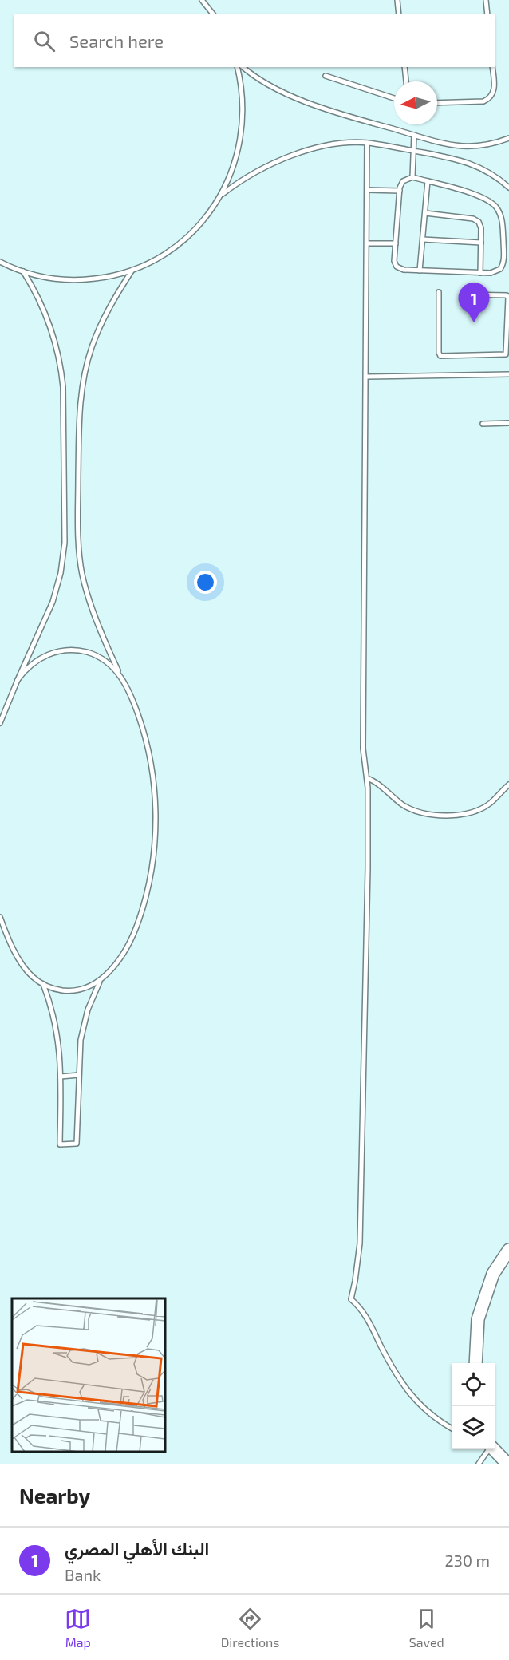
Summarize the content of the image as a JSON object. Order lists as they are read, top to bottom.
{
  "north": "left",
  "page": {
    "search": "Search here",
    "pins": "1",
    "heading": "Nearby",
    "list": [
      {
        "mark": "1",
        "name": "البنك الأهلي المصري",
        "note": "Bank",
        "value": "230 m"
      }
    ],
    "nav": ["Map", "Directions", "Saved"]
  }
}
